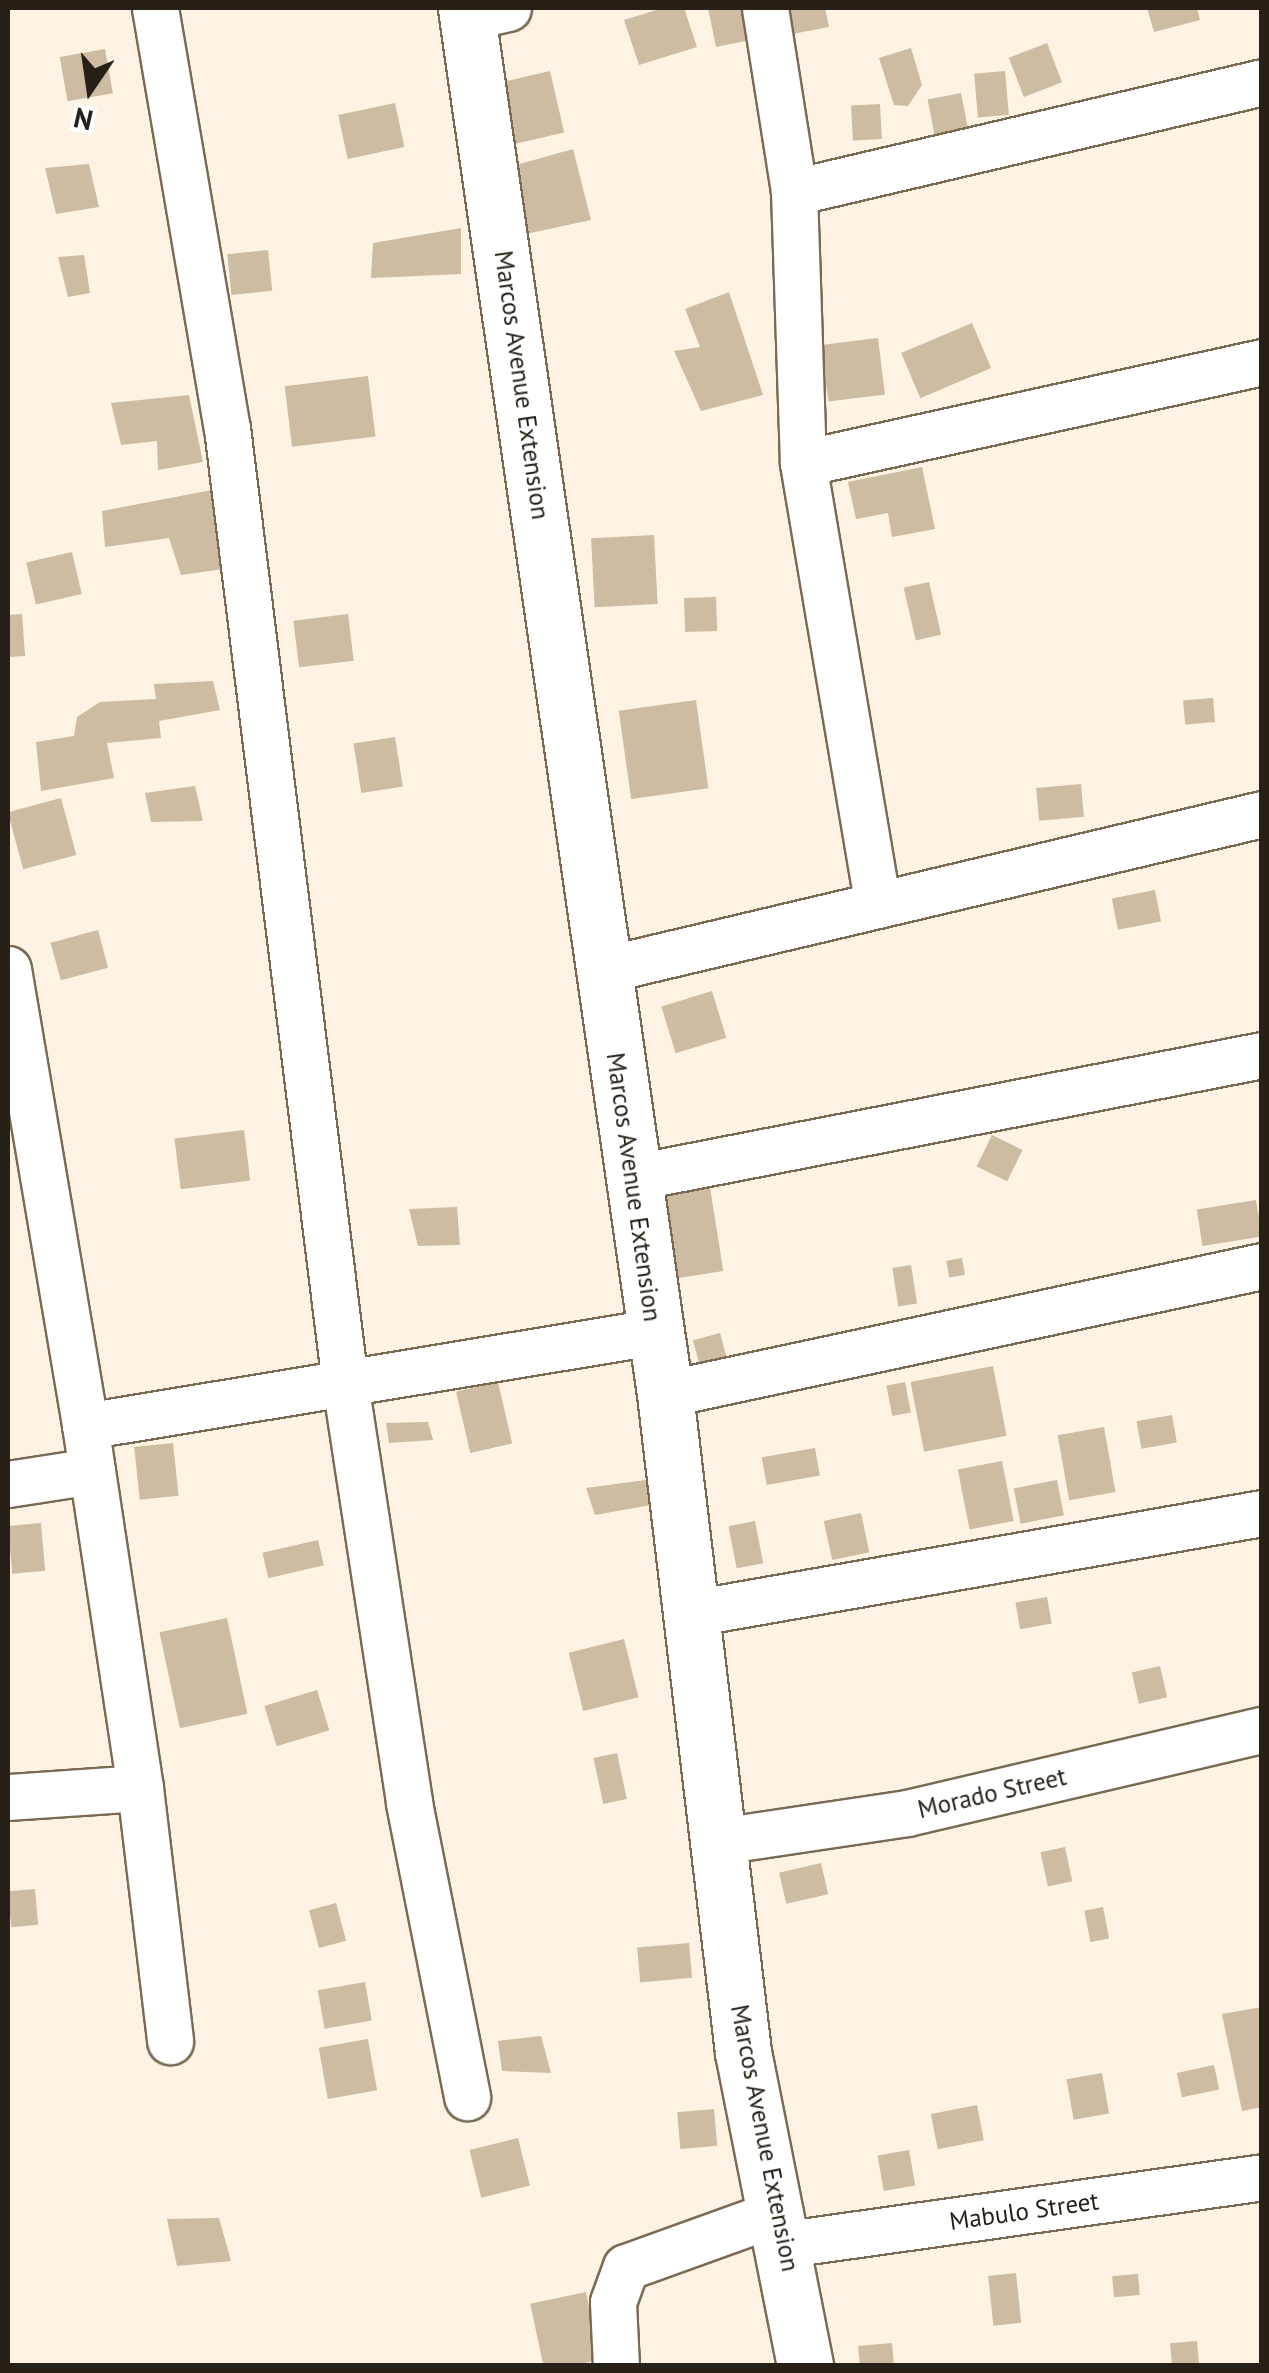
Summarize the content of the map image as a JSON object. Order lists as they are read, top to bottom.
{
  "streets": {
    "street": ["Marcos Avenue Extension", "Morado Street", "Mabulo Street"]
  },
  "crossings": [
    ["Marcos Avenue Extension", "Morado Street"],
    ["Marcos Avenue Extension", "Mabulo Street"]
  ],
  "north": "bottom"
}
